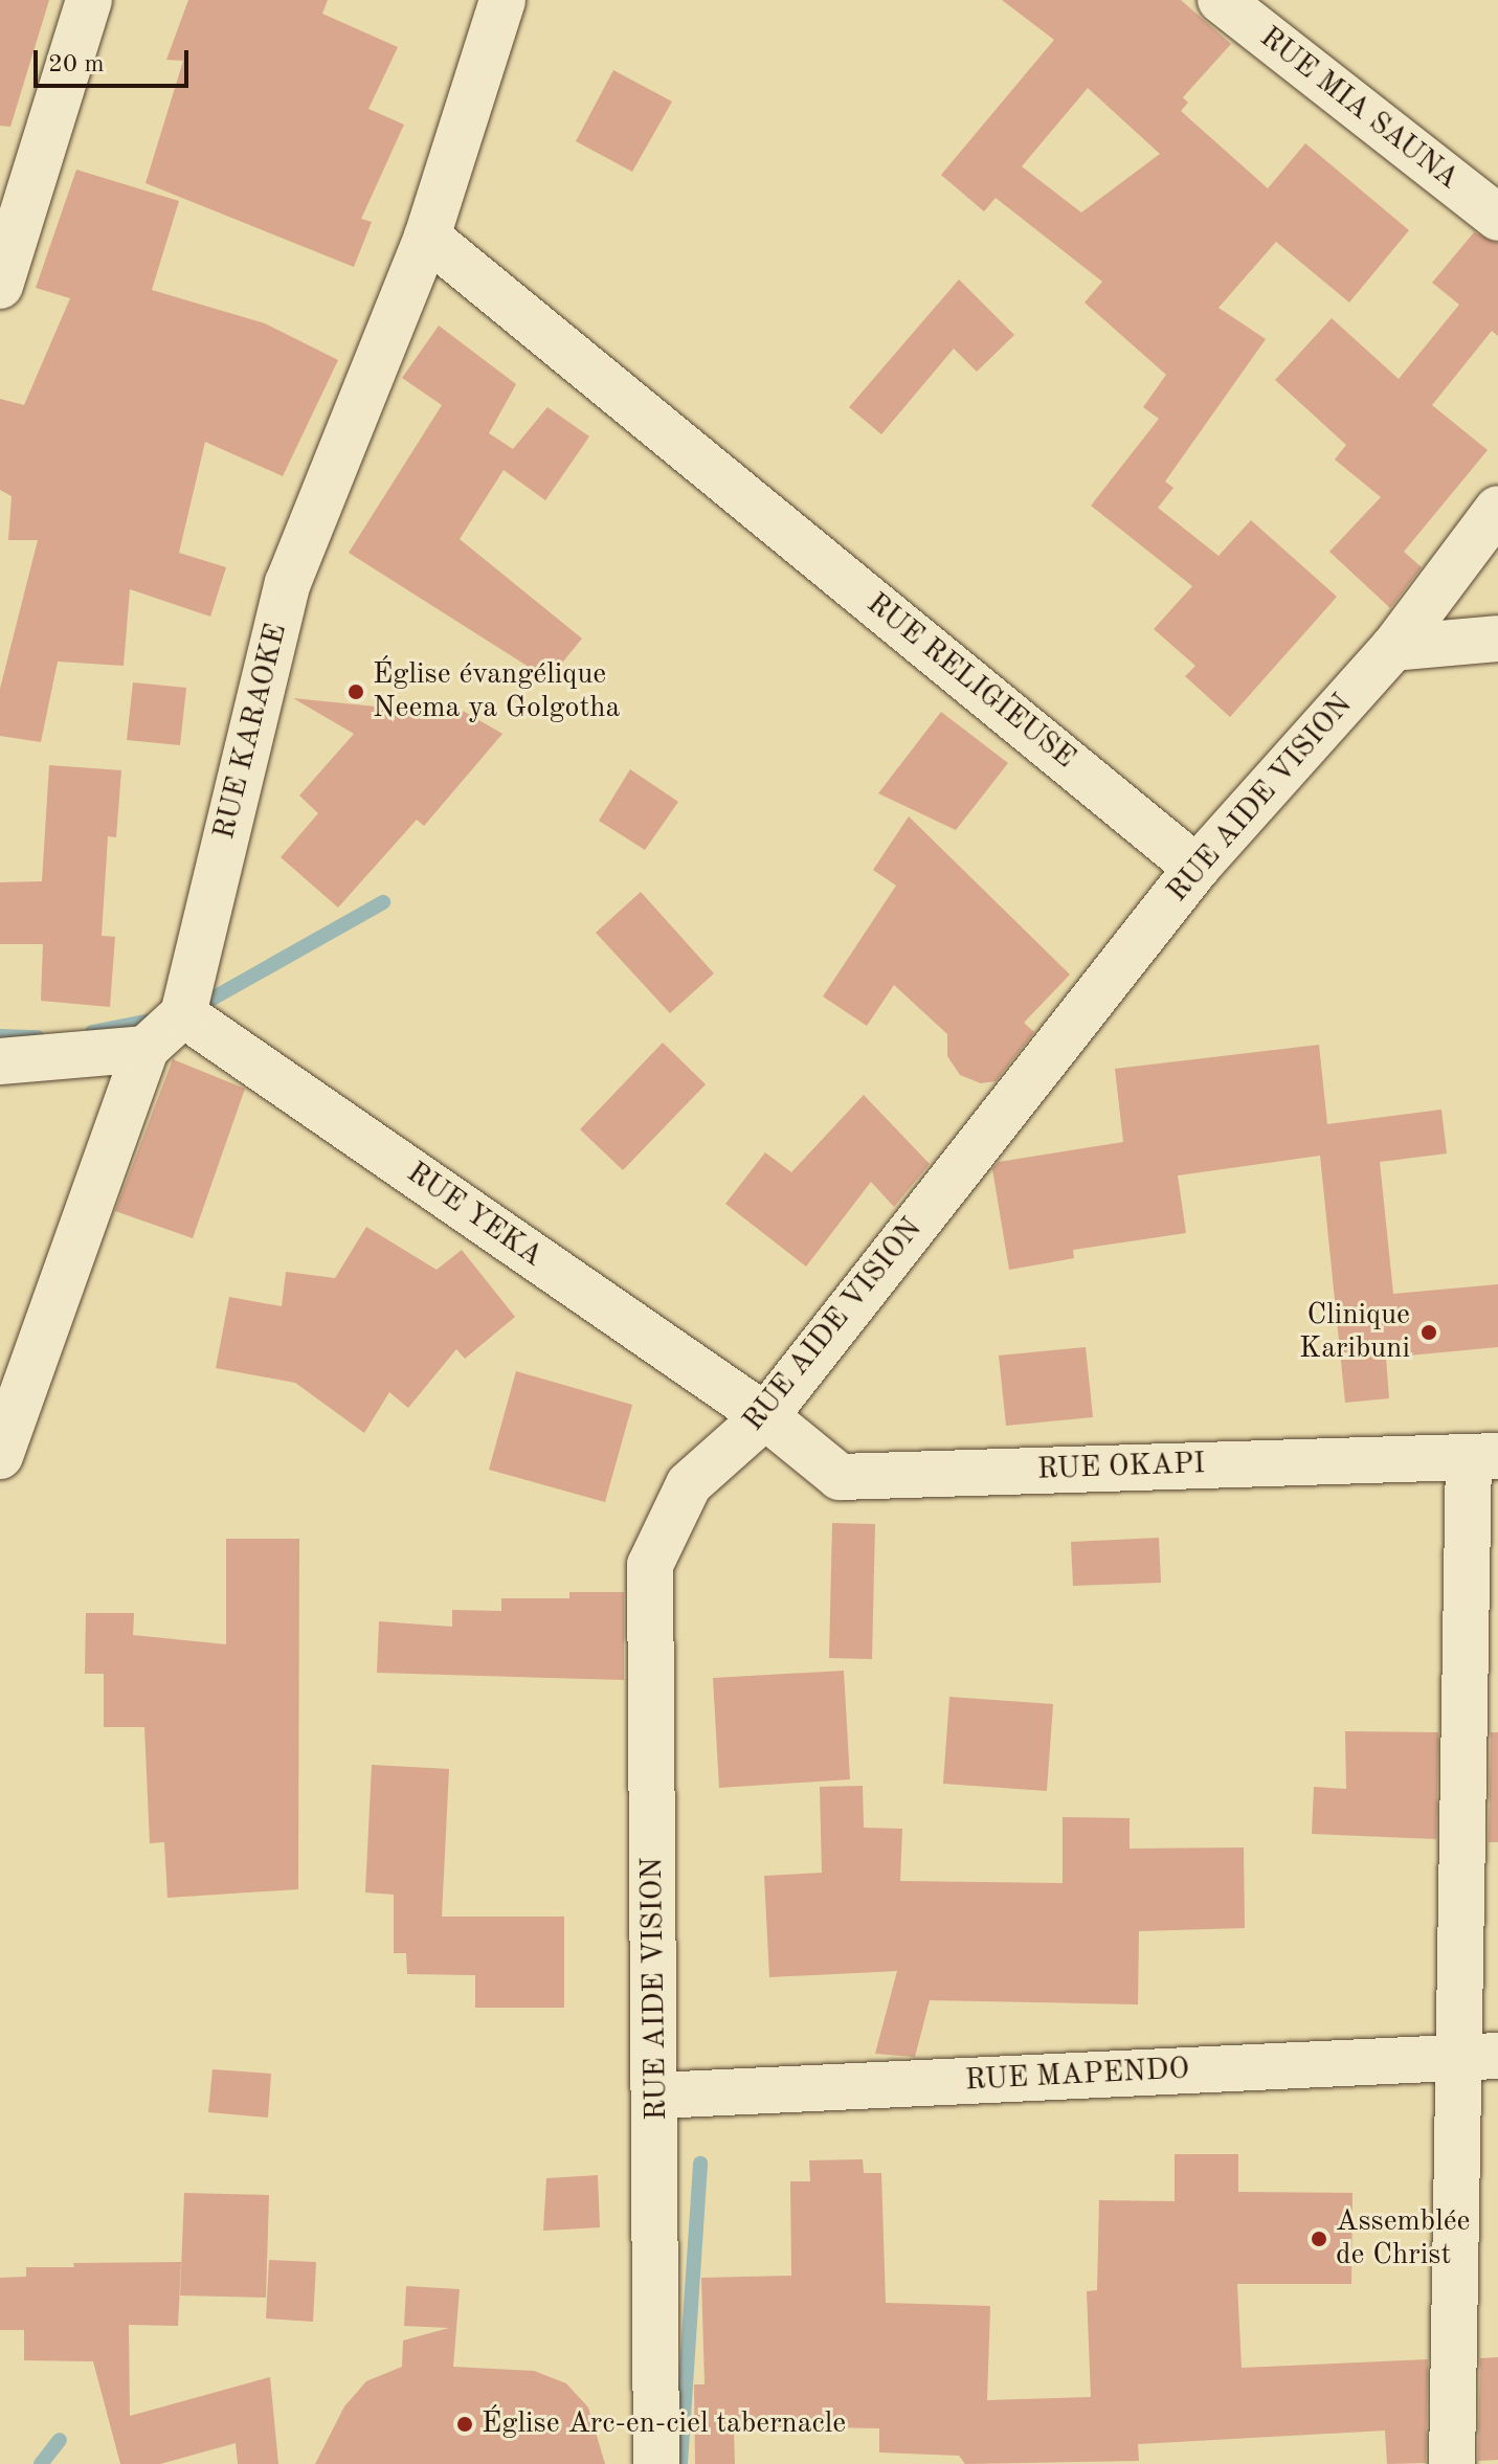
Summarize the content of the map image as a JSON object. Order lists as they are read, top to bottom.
{
  "streets": {
    "street": [
      "RUE MIA SAUNA",
      "RUE RELIGIEUSE",
      "RUE KARAOKE",
      "RUE AIDE VISION",
      "RUE YEKA",
      "RUE OKAPI",
      "RUE MAPENDO"
    ]
  },
  "crossings": [
    ["RUE RELIGIEUSE", "RUE KARAOKE"],
    ["RUE RELIGIEUSE", "RUE AIDE VISION"],
    ["RUE KARAOKE", "RUE YEKA"],
    ["RUE AIDE VISION", "RUE YEKA"],
    ["RUE AIDE VISION", "RUE OKAPI"],
    ["RUE AIDE VISION", "RUE MAPENDO"],
    ["RUE YEKA", "RUE OKAPI"]
  ],
  "places": [
    "Église évangélique Neema ya Golgotha",
    "Clinique Karibuni",
    "Assemblée de Christ",
    "Église Arc-en-ciel tabernacle"
  ],
  "scale_bar": "20 m"
}
